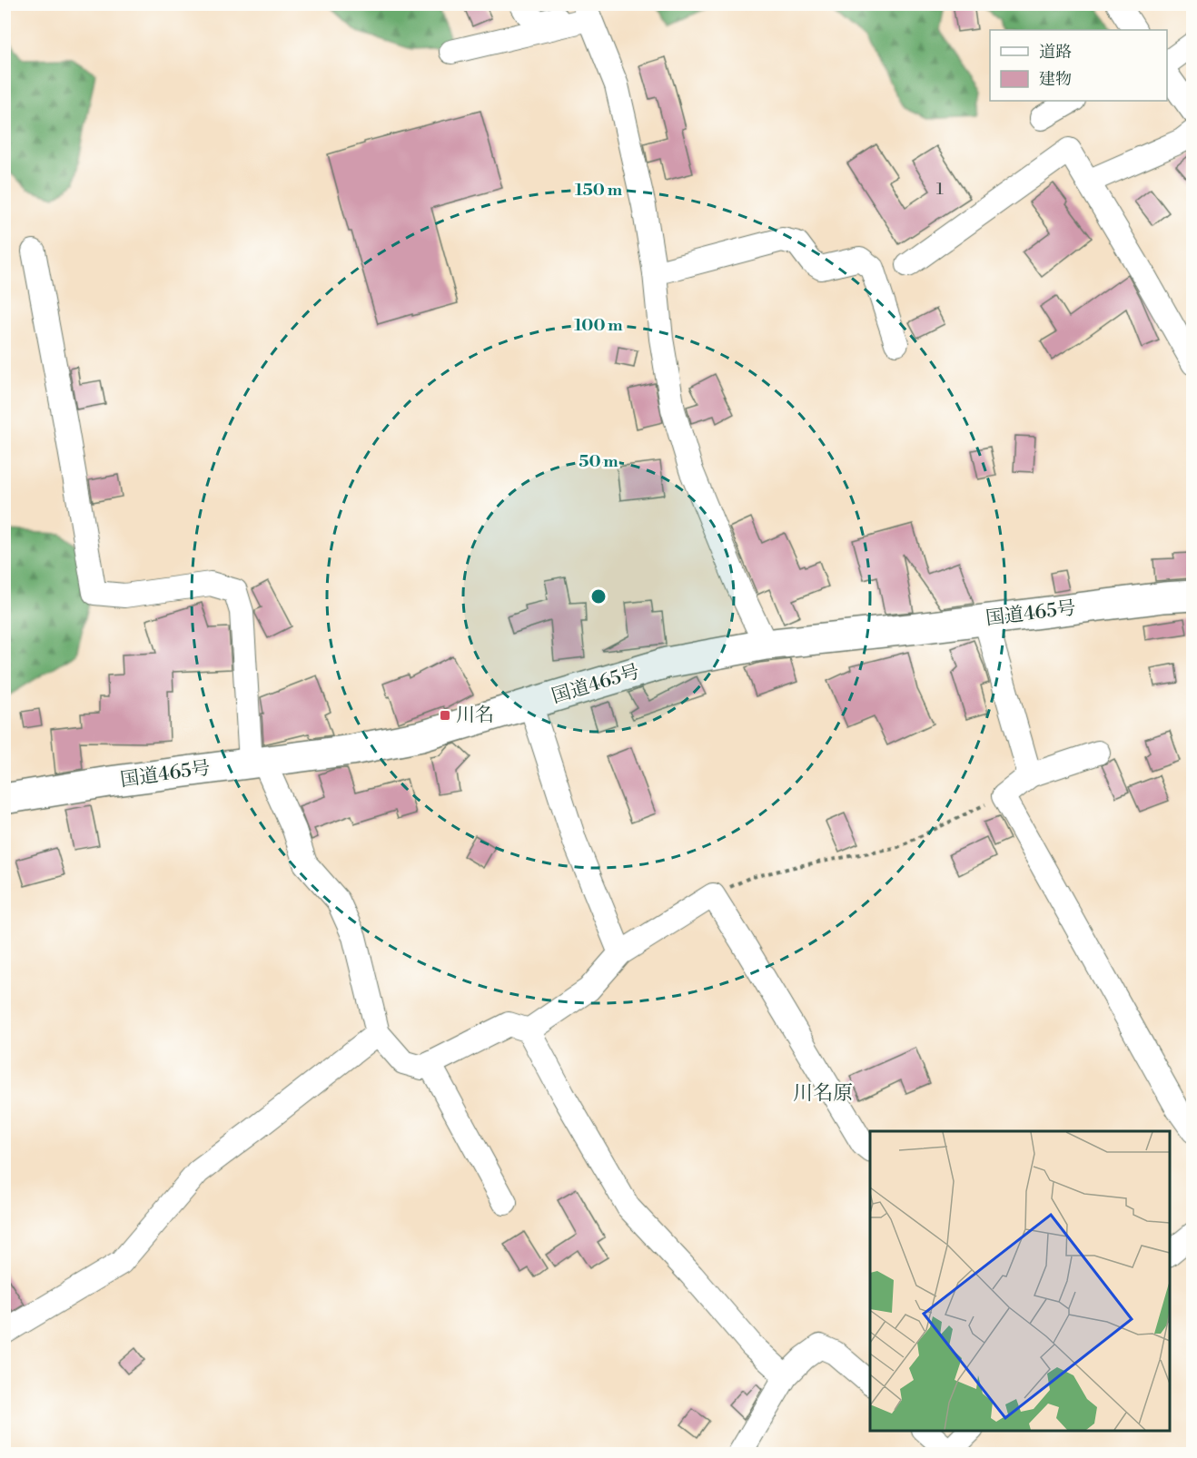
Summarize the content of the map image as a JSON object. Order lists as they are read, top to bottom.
{
  "streets": {
    "highway": ["国道465号"]
  },
  "districts": ["川名原"],
  "places": {
    "transit": ["川名"]
  },
  "house_numbers": ["1"],
  "legend": ["道路", "建物"],
  "rings": ["150 m", "100 m", "50 m"]
}
